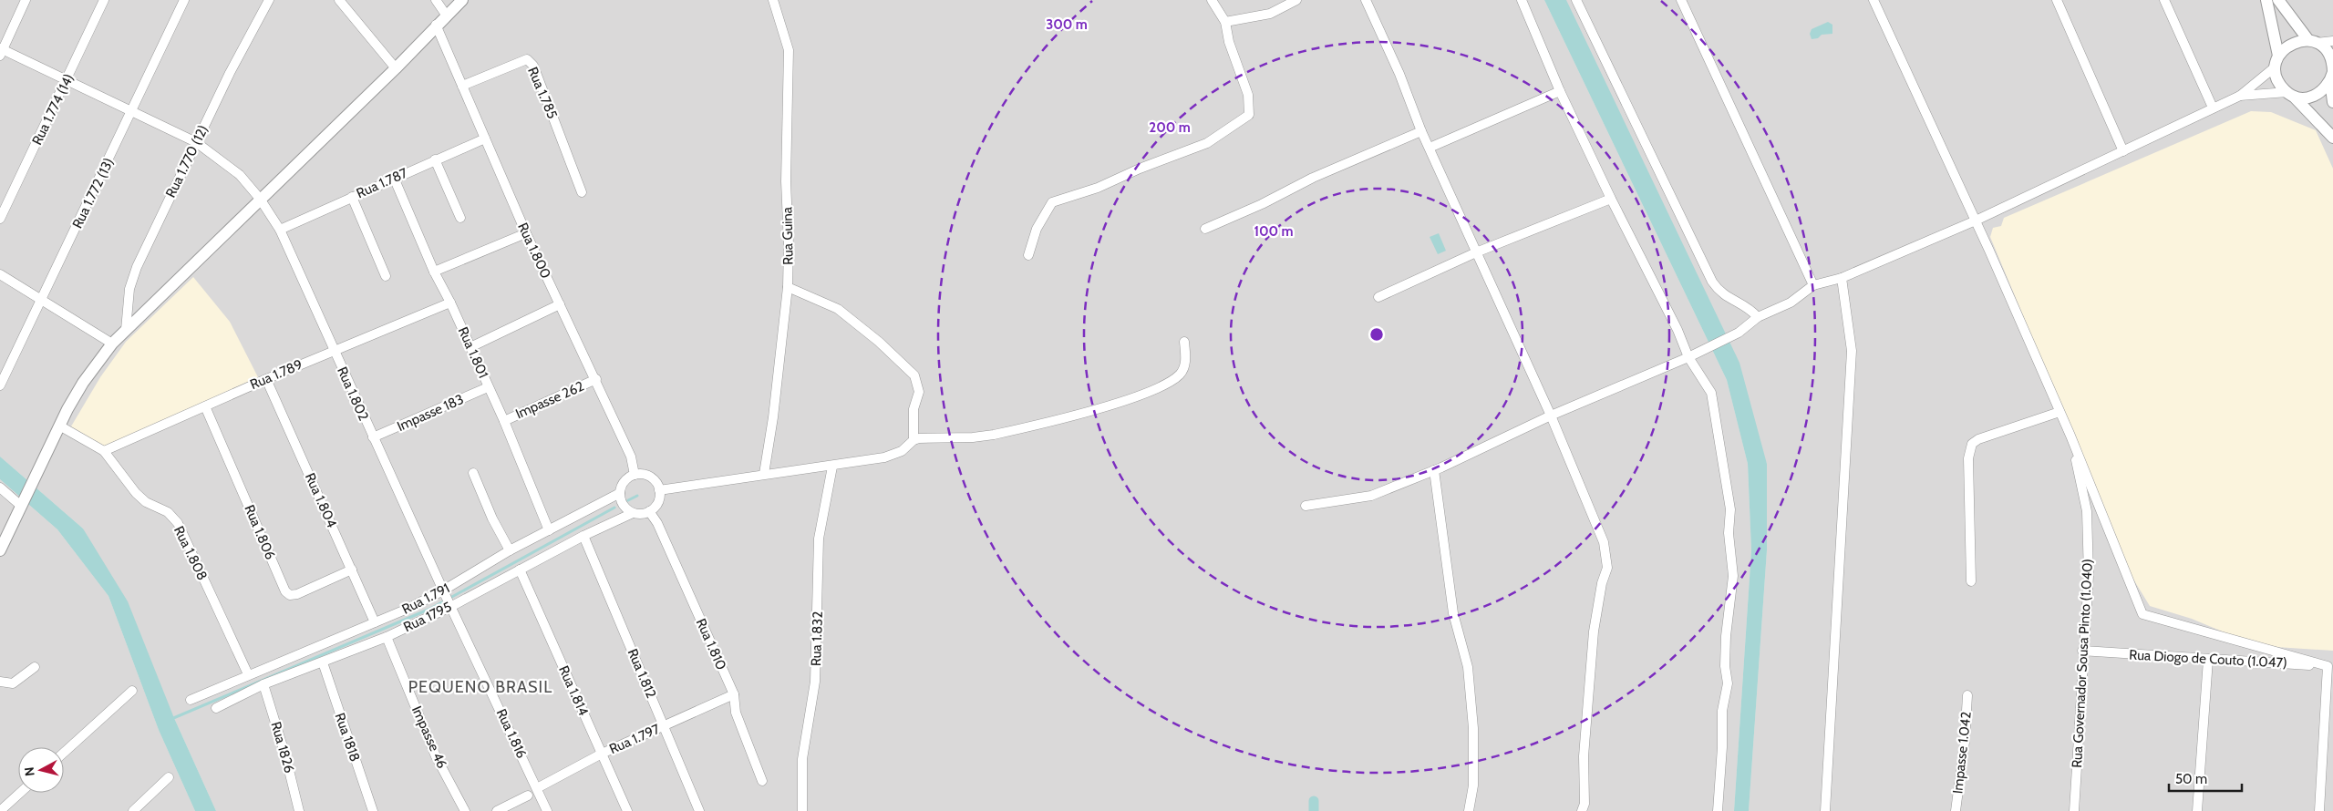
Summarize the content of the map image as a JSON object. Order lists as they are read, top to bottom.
{
  "streets": {
    "street": [
      "Rua 1.785",
      "Rua 1.774 (14)",
      "Rua 1.770 (12)",
      "Rua 1.787",
      "Rua 1.772 (13)",
      "Rua Guina",
      "Rua 1.800",
      "Rua 1.801",
      "Rua 1.789",
      "Rua 1.802",
      "Impasse 262",
      "Impasse 183",
      "Rua 1.804",
      "Rua 1.806",
      "Rua 1.808",
      "Rua 1.791",
      "Rua 1795",
      "Rua 1.832",
      "Rua 1.810",
      "Rua Diogo de Couto (1.047)",
      "Rua Governador Sousa Pinto (1.040)",
      "Rua 1.812",
      "Rua 1.814",
      "Rua 1.816",
      "Rua 1818",
      "Impasse 46",
      "Rua 1.797",
      "Rua 1826",
      "Impasse 1.042"
    ]
  },
  "crossings": [
    ["Rua 1.785", "Rua 1.800"],
    ["Rua 1.774 (14)", "Rua 1.802"],
    ["Rua 1.770 (12)", "Rua 1.802"],
    ["Rua 1.787", "Rua 1.800"],
    ["Rua 1.787", "Rua 1.801"],
    ["Rua 1.787", "Rua 1.802"],
    ["Rua 1.772 (13)", "Rua 1.802"],
    ["Rua 1.800", "Impasse 262"],
    ["Rua 1.800", "Rua 1.791"],
    ["Rua 1.800", "Rua 1795"],
    ["Rua 1.800", "Rua 1.810"],
    ["Rua 1.801", "Rua 1.789"],
    ["Rua 1.801", "Impasse 262"],
    ["Rua 1.801", "Impasse 183"],
    ["Rua 1.801", "Rua 1.791"],
    ["Rua 1.789", "Rua 1.802"],
    ["Rua 1.789", "Rua 1.804"],
    ["Rua 1.789", "Rua 1.806"],
    ["Rua 1.789", "Rua 1.808"],
    ["Rua 1.802", "Impasse 183"],
    ["Rua 1.802", "Rua 1.791"],
    ["Rua 1.802", "Rua 1795"],
    ["Rua 1.802", "Rua 1.816"],
    ["Rua 1.804", "Rua 1.806"],
    ["Rua 1.804", "Rua 1.791"],
    ["Rua 1.808", "Rua 1.791"],
    ["Rua 1.791", "Rua 1795"],
    ["Rua 1.791", "Rua 1.810"],
    ["Rua 1795", "Rua 1.810"],
    ["Rua 1795", "Rua 1.812"],
    ["Rua 1795", "Rua 1.814"],
    ["Rua 1795", "Rua 1.816"],
    ["Rua 1795", "Rua 1818"],
    ["Rua 1795", "Impasse 46"],
    ["Rua 1795", "Rua 1826"],
    ["Rua 1.810", "Rua 1.797"],
    ["Rua Diogo de Couto (1.047)", "Rua Governador Sousa Pinto (1.040)"],
    ["Rua 1.812", "Rua 1.797"],
    ["Rua 1.814", "Rua 1.797"],
    ["Rua 1.816", "Rua 1.797"]
  ],
  "districts": ["PEQUENO BRASIL"],
  "scale_bar": "50 m",
  "north": "left",
  "rings": ["300 m", "200 m", "100 m"]
}
